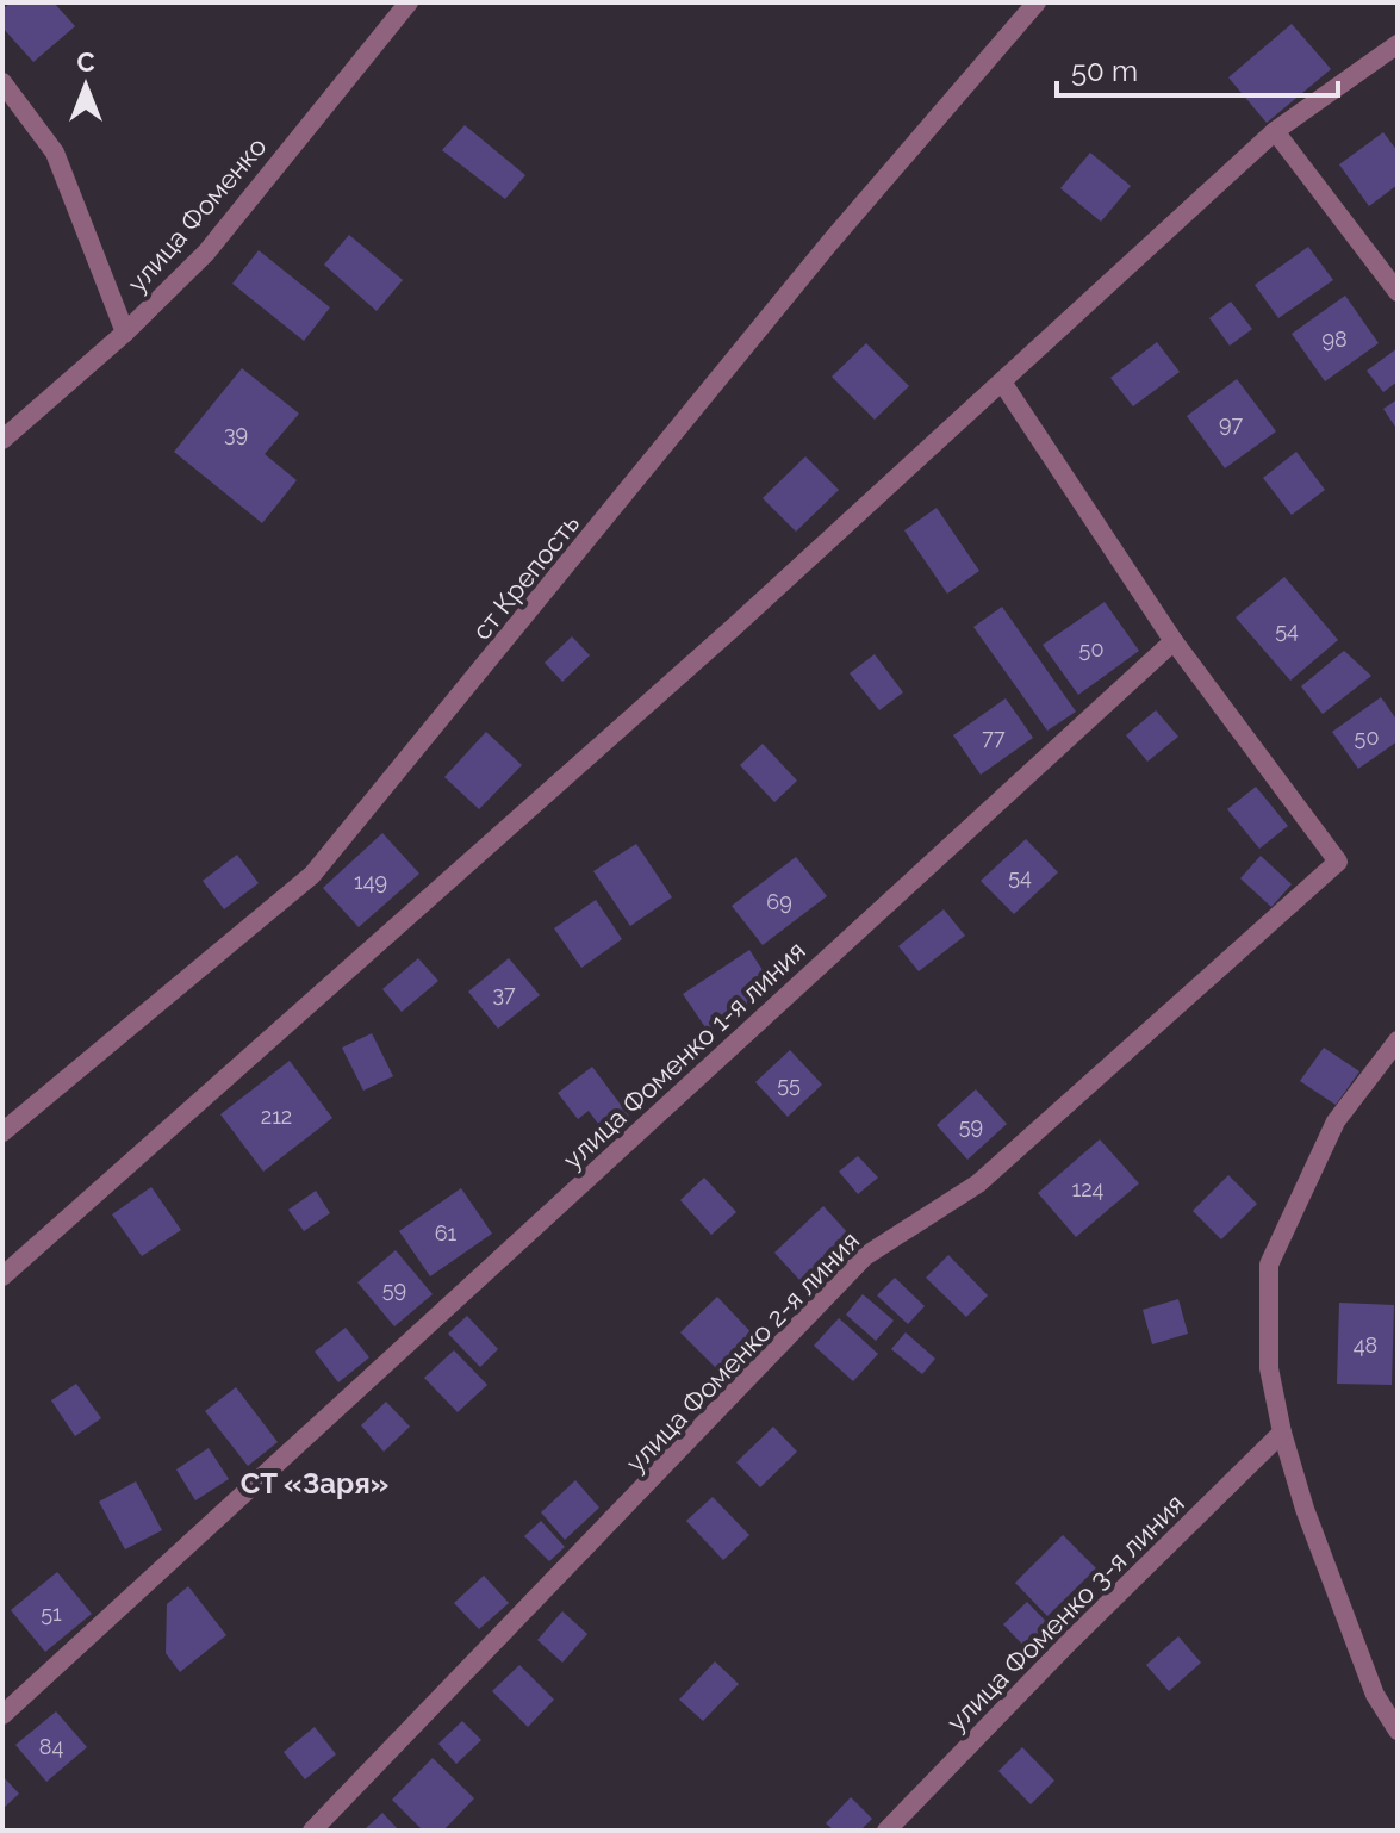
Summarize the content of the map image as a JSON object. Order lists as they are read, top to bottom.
{
  "streets": {
    "street": [
      "улица Фоменко",
      "ст Крепость",
      "улица Фоменко 1-я линия",
      "улица Фоменко 2-я линия",
      "улица Фоменко 3-я линия"
    ]
  },
  "crossings": [
    ["улица Фоменко 1-я линия", "улица Фоменко 2-я линия"]
  ],
  "districts": ["СТ «Заря»"],
  "house_numbers": [
    "98",
    "97",
    "39",
    "54",
    "50",
    "77",
    "50",
    "54",
    "149",
    "69",
    "37",
    "55",
    "212",
    "59",
    "124",
    "61",
    "59",
    "48",
    "51",
    "84"
  ],
  "scale_bar": "50 m",
  "north": "top"
}
